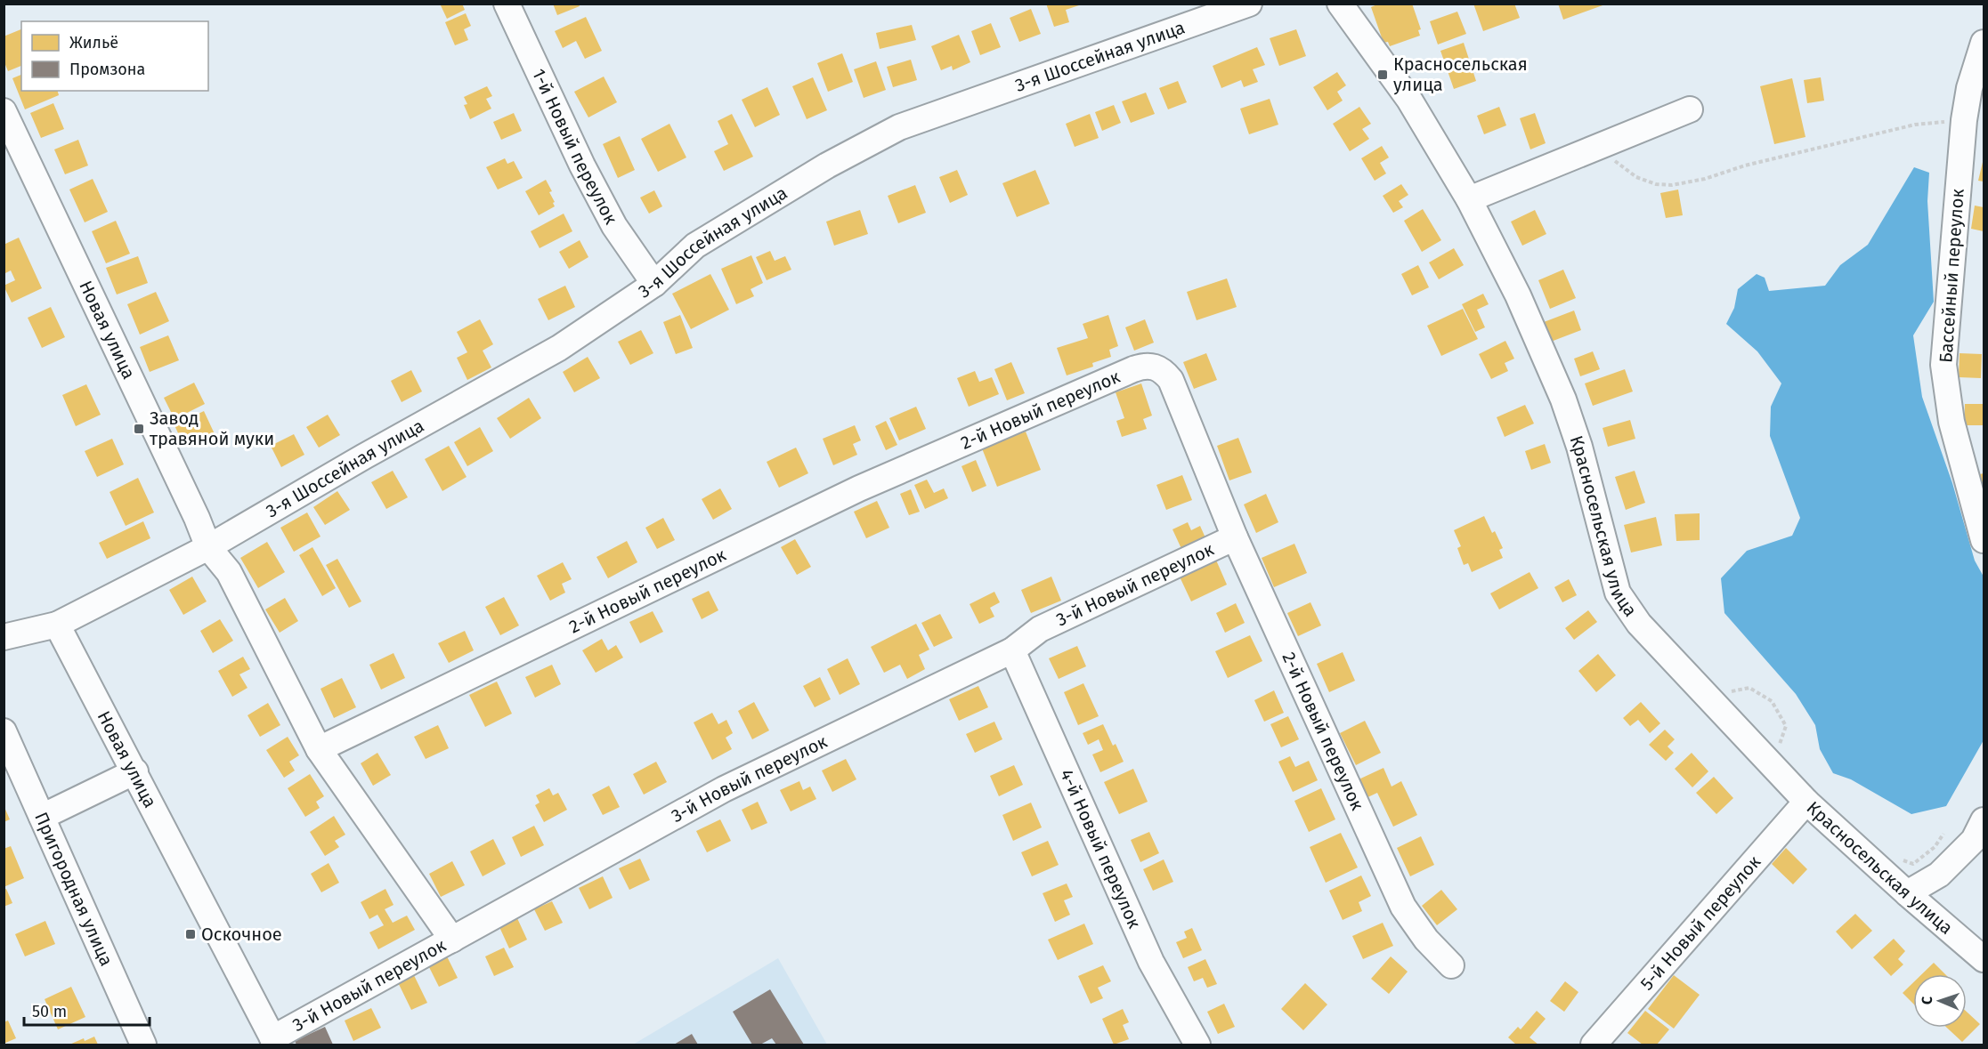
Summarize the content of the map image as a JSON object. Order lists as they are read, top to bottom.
{
  "streets": {
    "street": [
      "3-я Шоссейная улица",
      "1-й Новый переулок",
      "Бассейный переулок",
      "Новая улица",
      "2-й Новый переулок",
      "Красносельская улица",
      "3-й Новый переулок",
      "4-й Новый переулок",
      "Пригородная улица",
      "5-й Новый переулок"
    ]
  },
  "crossings": [
    ["3-я Шоссейная улица", "1-й Новый переулок"],
    ["3-я Шоссейная улица", "Новая улица"],
    ["Новая улица", "2-й Новый переулок"],
    ["Новая улица", "3-й Новый переулок"],
    ["2-й Новый переулок", "3-й Новый переулок"],
    ["Красносельская улица", "5-й Новый переулок"],
    ["3-й Новый переулок", "4-й Новый переулок"]
  ],
  "places": {
    "transit": ["Красносельская улица", "Завод травяной муки", "Оскочное"]
  },
  "legend": ["Жильё", "Промзона"],
  "scale_bar": "50 m",
  "north": "left"
}
